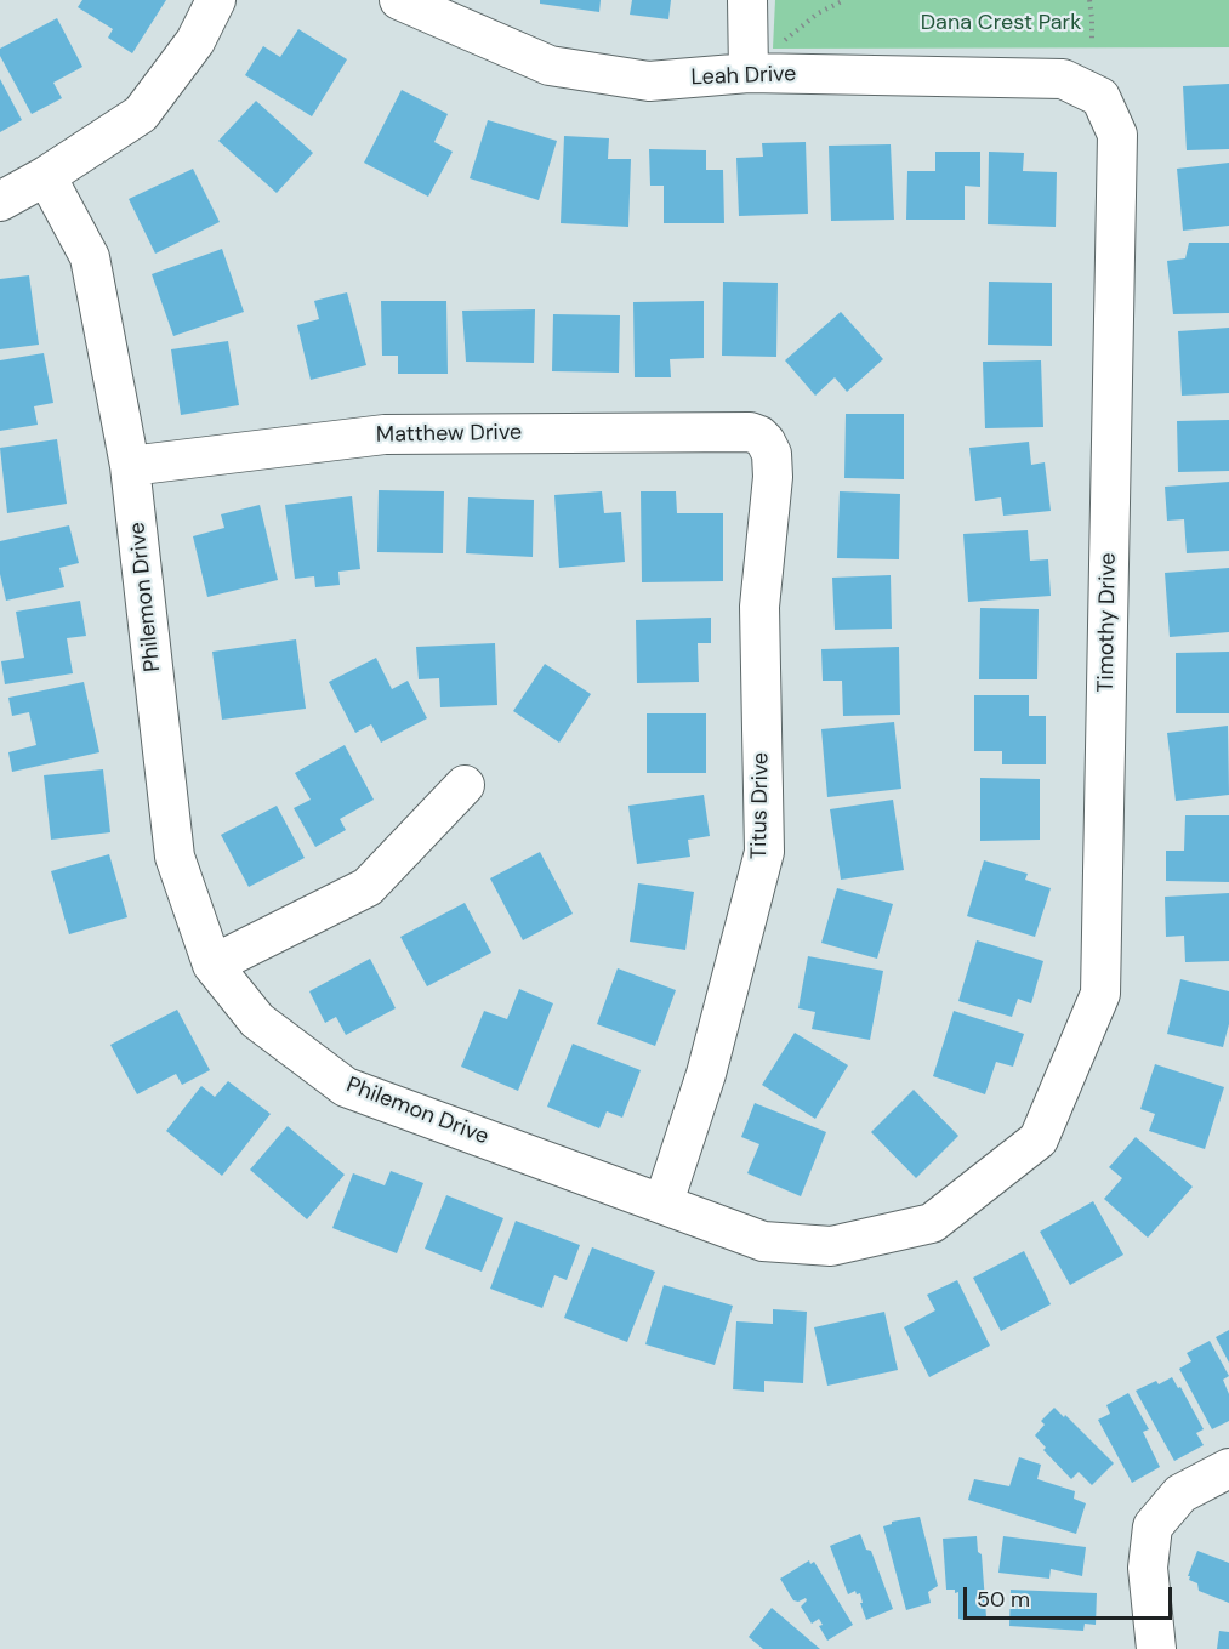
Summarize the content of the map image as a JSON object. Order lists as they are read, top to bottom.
{
  "streets": {
    "street": [
      "Leah Drive",
      "Matthew Drive",
      "Philemon Drive",
      "Timothy Drive",
      "Titus Drive"
    ]
  },
  "crossings": [
    ["Leah Drive", "Timothy Drive"],
    ["Matthew Drive", "Philemon Drive"],
    ["Matthew Drive", "Titus Drive"],
    ["Philemon Drive", "Timothy Drive"],
    ["Philemon Drive", "Titus Drive"]
  ],
  "parks": ["Dana Crest Park"],
  "scale_bar": "50 m"
}
